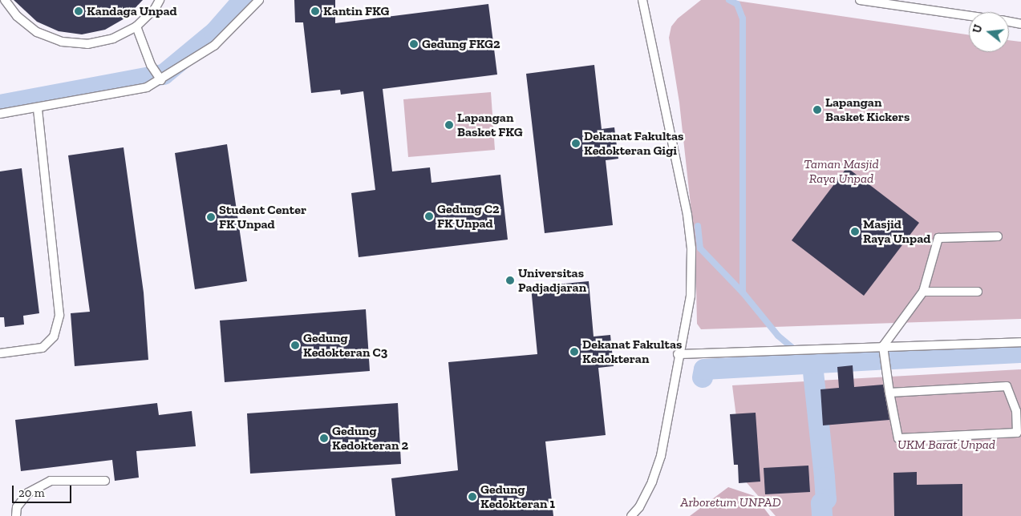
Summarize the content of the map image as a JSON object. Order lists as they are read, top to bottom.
{
  "parks": ["Taman Masjid Raya Unpad", "UKM Barat Unpad", "Arboretum UNPAD"],
  "places": [
    "Kandaga Unpad",
    "Kantin FKG",
    "Gedung FKG2",
    "Lapangan Basket Kickers",
    "Lapangan Basket FKG",
    "Dekanat Fakultas Kedokteran Gigi",
    "Gedung C2 FK Unpad",
    "Student Center FK Unpad",
    "Masjid Raya Unpad",
    "Universitas Padjadjaran",
    "Gedung Kedokteran C3",
    "Dekanat Fakultas Kedokteran",
    "Gedung Kedokteran 2",
    "Gedung Kedokteran 1"
  ],
  "scale_bar": "20 m",
  "north": "left"
}
